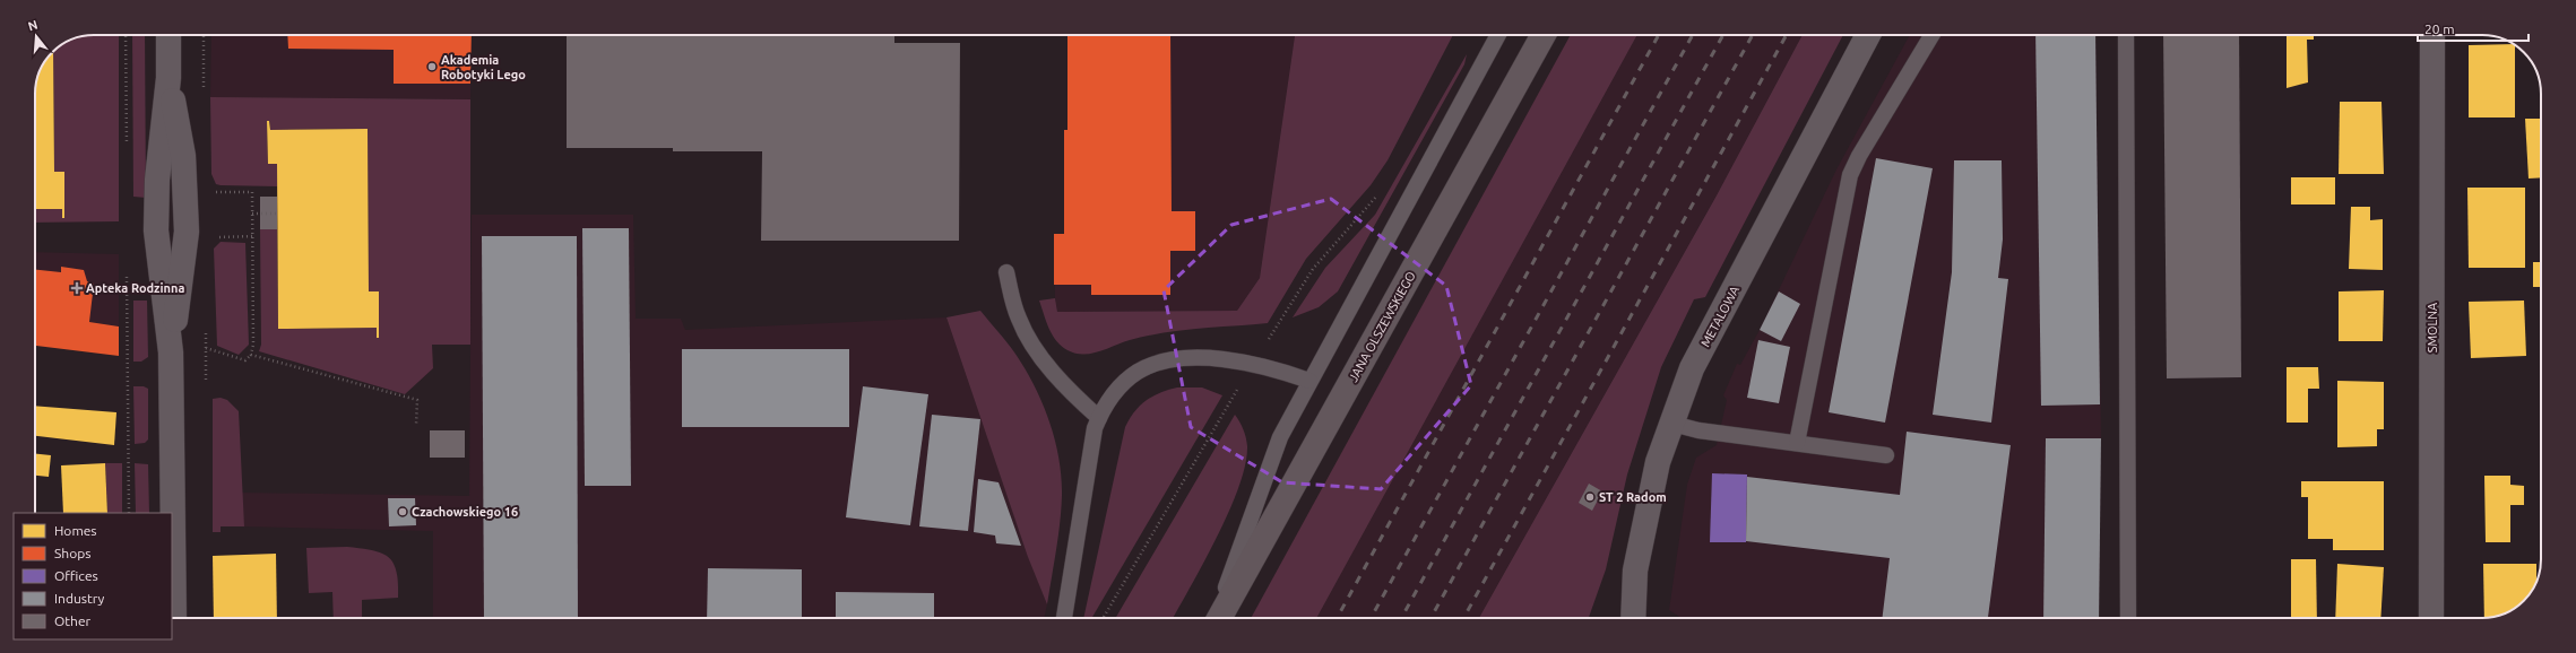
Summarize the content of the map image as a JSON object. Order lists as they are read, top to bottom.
{
  "streets": {
    "main road": ["JANA OLSZEWSKIEGO"],
    "street": ["METALOWA", "SMOLNA"]
  },
  "places": {
    "other": ["Akademia Robotyki Lego", "ST 2 Radom", "Czachowskiego 16"],
    "health": ["Apteka Rodzinna"]
  },
  "legend": [
    "Homes",
    "Shops",
    "Offices",
    "Industry",
    "Other"
  ],
  "scale_bar": "20 m",
  "north": "top"
}
